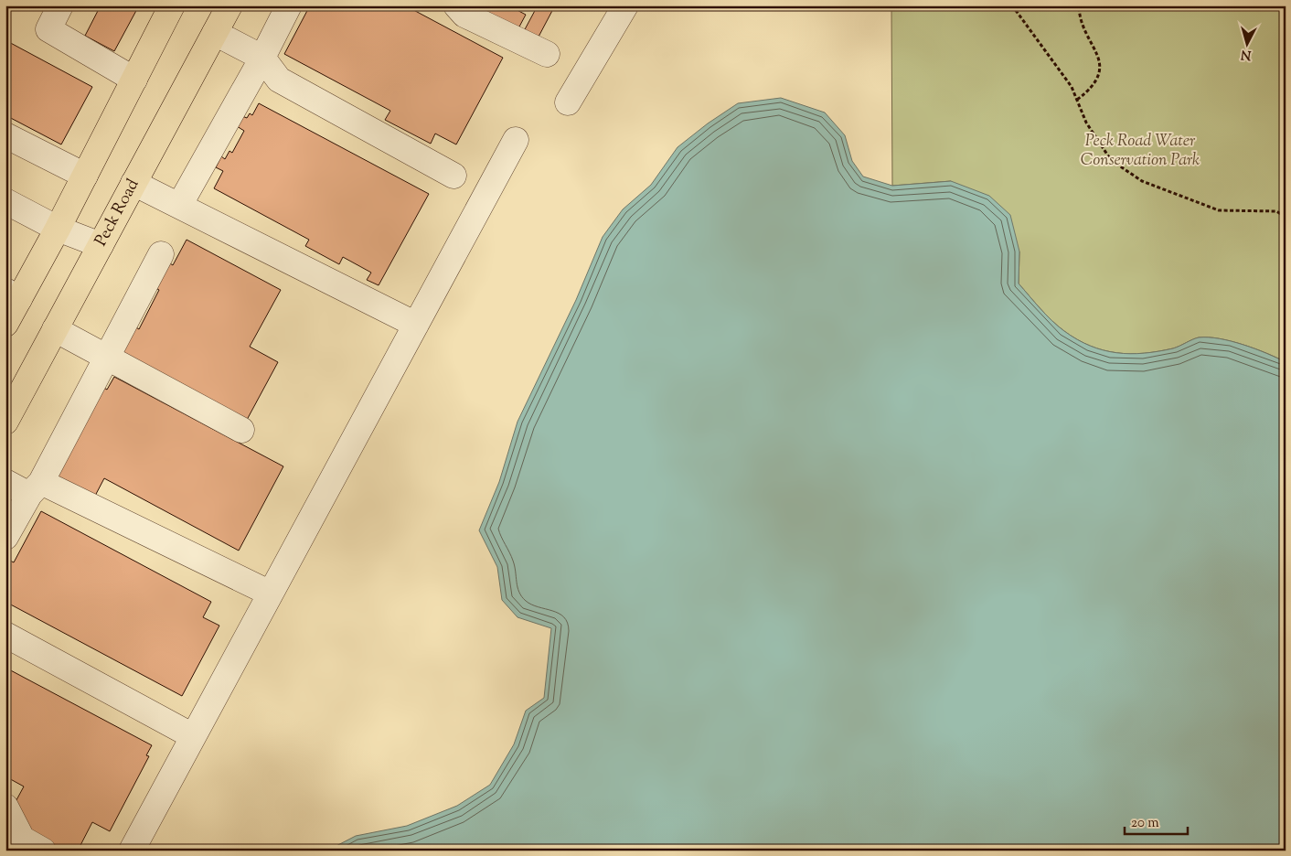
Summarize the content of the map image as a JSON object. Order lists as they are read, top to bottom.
{
  "streets": {
    "main road": ["Peck Road"]
  },
  "parks": ["Peck Road Water Conservation Park"],
  "scale_bar": "20 m",
  "north": "bottom"
}
